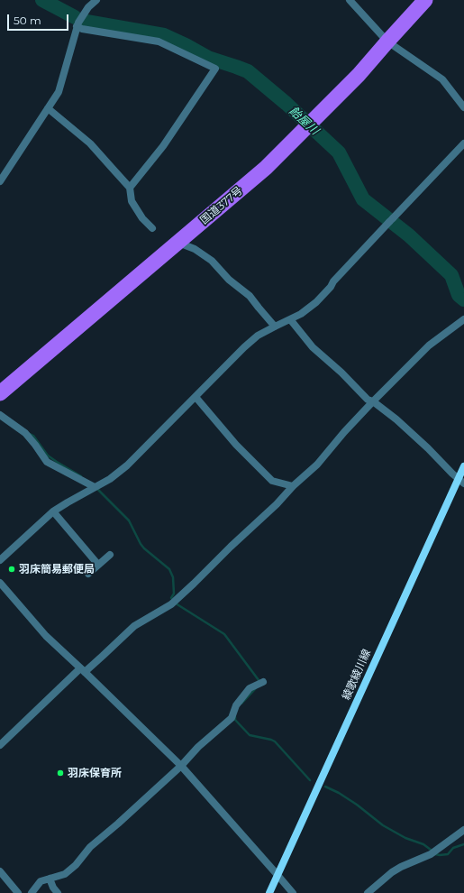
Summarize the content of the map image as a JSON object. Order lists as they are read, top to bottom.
{
  "streets": {
    "highway": ["国道377号"],
    "main road": ["綾歌綾川線"]
  },
  "water": ["飴屋川"],
  "places": ["羽床簡易郵便局", "羽床保育所"],
  "scale_bar": "50 m"
}
